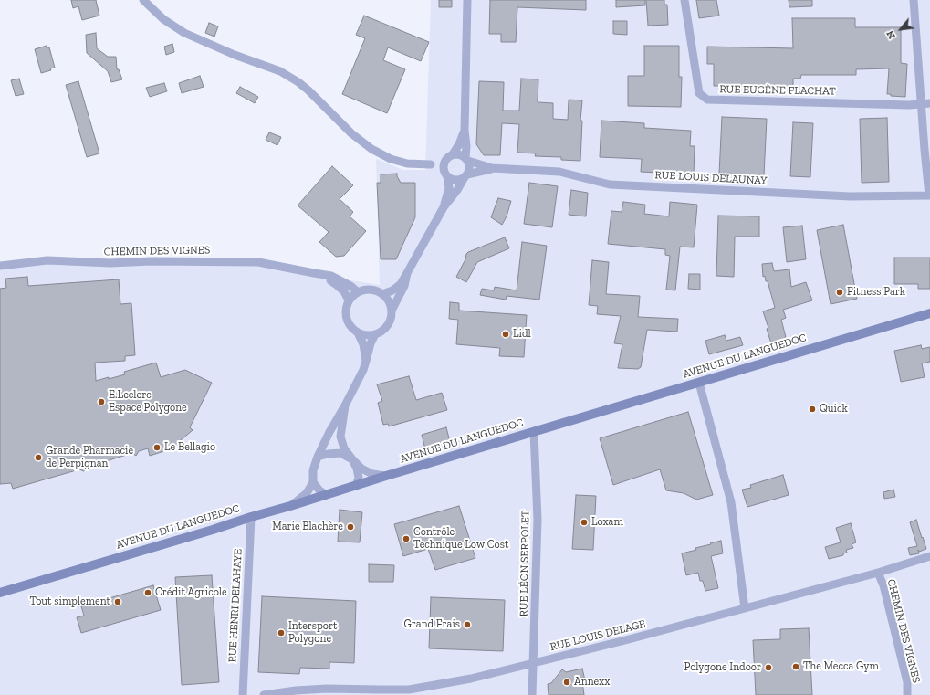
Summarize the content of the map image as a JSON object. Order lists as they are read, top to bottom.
{
  "streets": {
    "main road": ["AVENUE DU LANGUEDOC"],
    "street": [
      "RUE EUGÈNE FLACHAT",
      "RUE LOUIS DELAUNAY",
      "CHEMIN DES VIGNES",
      "RUE LÉON SERPOLET",
      "RUE HENRI DELAHAYE",
      "RUE LOUIS DELAGE"
    ]
  },
  "crossings": [
    ["CHEMIN DES VIGNES", "RUE LOUIS DELAGE"],
    ["AVENUE DU LANGUEDOC", "RUE LÉON SERPOLET"],
    ["AVENUE DU LANGUEDOC", "RUE HENRI DELAHAYE"],
    ["RUE LÉON SERPOLET", "RUE LOUIS DELAGE"]
  ],
  "places": [
    "Fitness Park",
    "Lidl",
    "E.Leclerc Espace Polygone",
    "Quick",
    "Le Bellagio",
    "Grande Pharmacie de Perpignan",
    "Loxam",
    "Marie Blachère",
    "Contrôle Technique Low Cost",
    "Crédit Agricole",
    "Tout simplement",
    "Grand Frais",
    "Intersport Polygone",
    "The Mecca Gym",
    "Polygone Indoor",
    "Annexx"
  ],
  "north": "bottom left"
}
